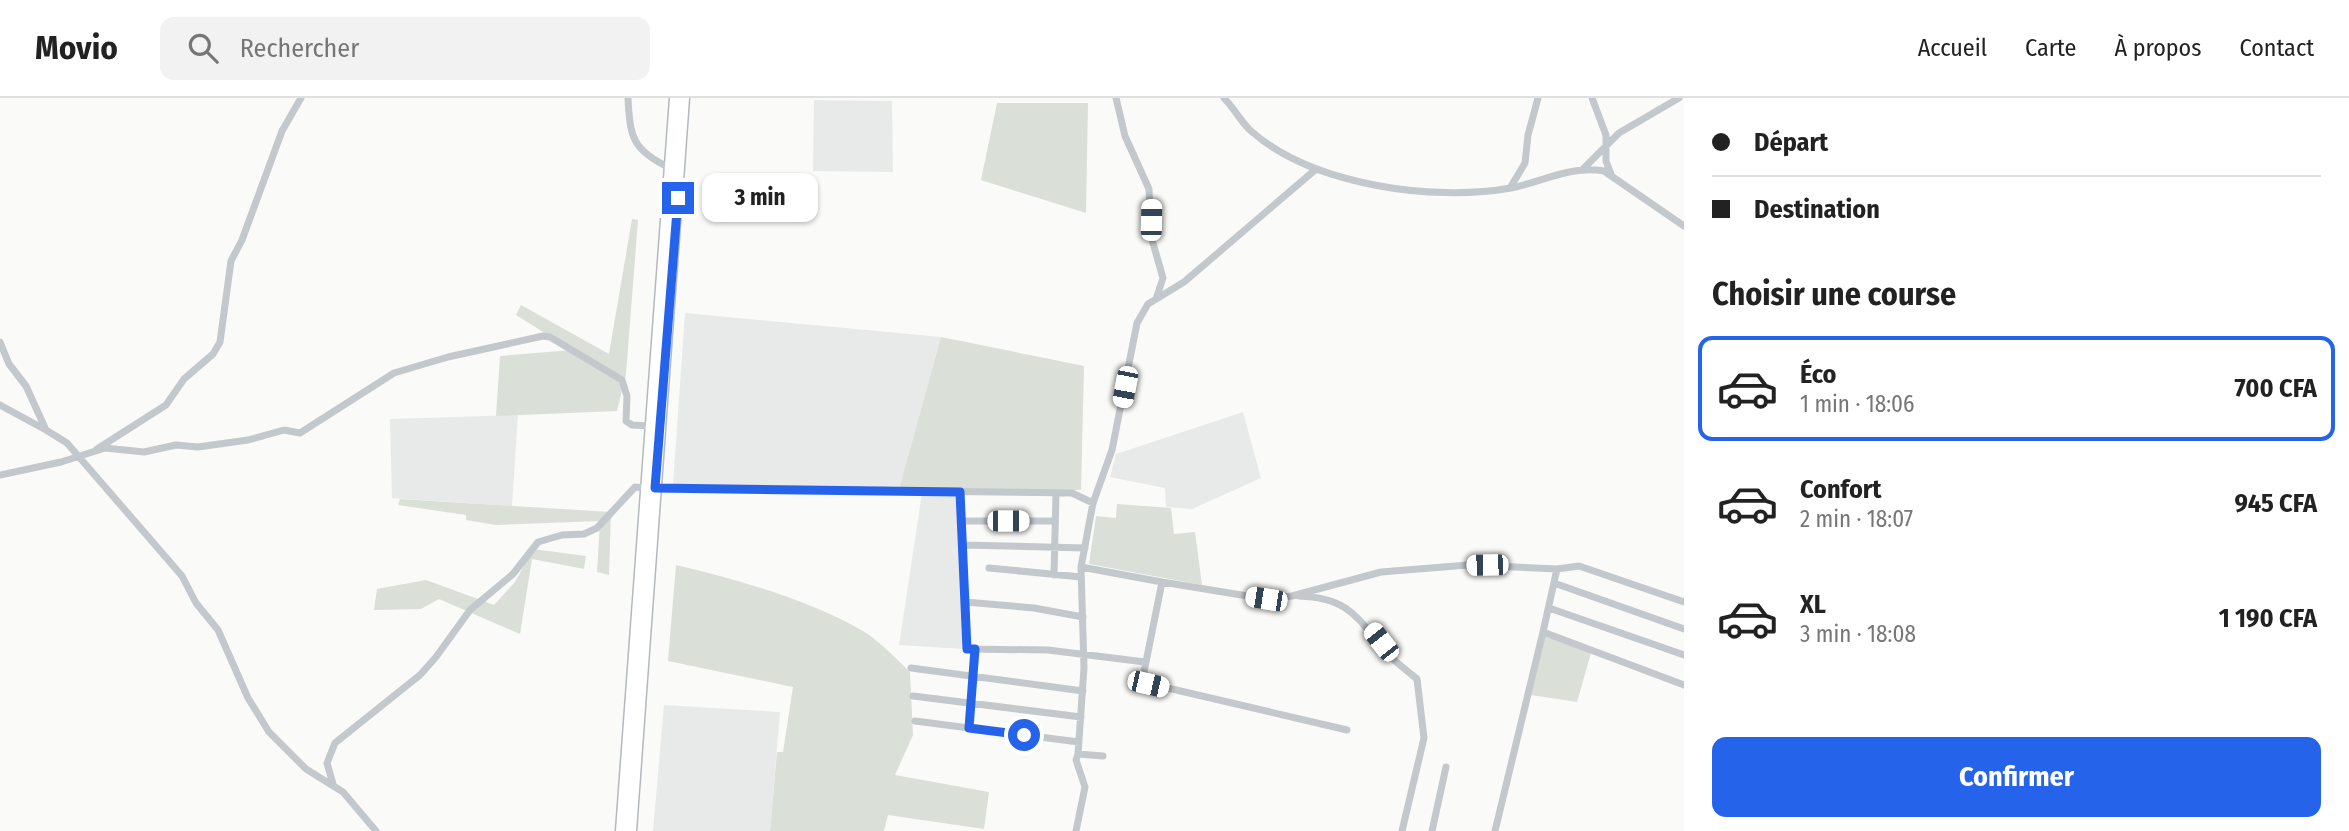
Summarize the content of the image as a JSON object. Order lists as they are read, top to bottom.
{
  "page": {
    "header": "Movio",
    "search": "Rechercher",
    "nav": [
      "Accueil",
      "Carte",
      "À propos",
      "Contact"
    ],
    "banner": ["Départ", "Destination"],
    "bubble": "3 min",
    "heading": "Choisir une course",
    "list": [
      {
        "name": "Éco",
        "note": "1 min · 18:06",
        "value": "700 CFA"
      },
      {
        "name": "Confort",
        "note": "2 min · 18:07",
        "value": "945 CFA"
      },
      {
        "name": "XL",
        "note": "3 min · 18:08",
        "value": "1 190 CFA"
      }
    ],
    "buttons": "Confirmer"
  }
}
